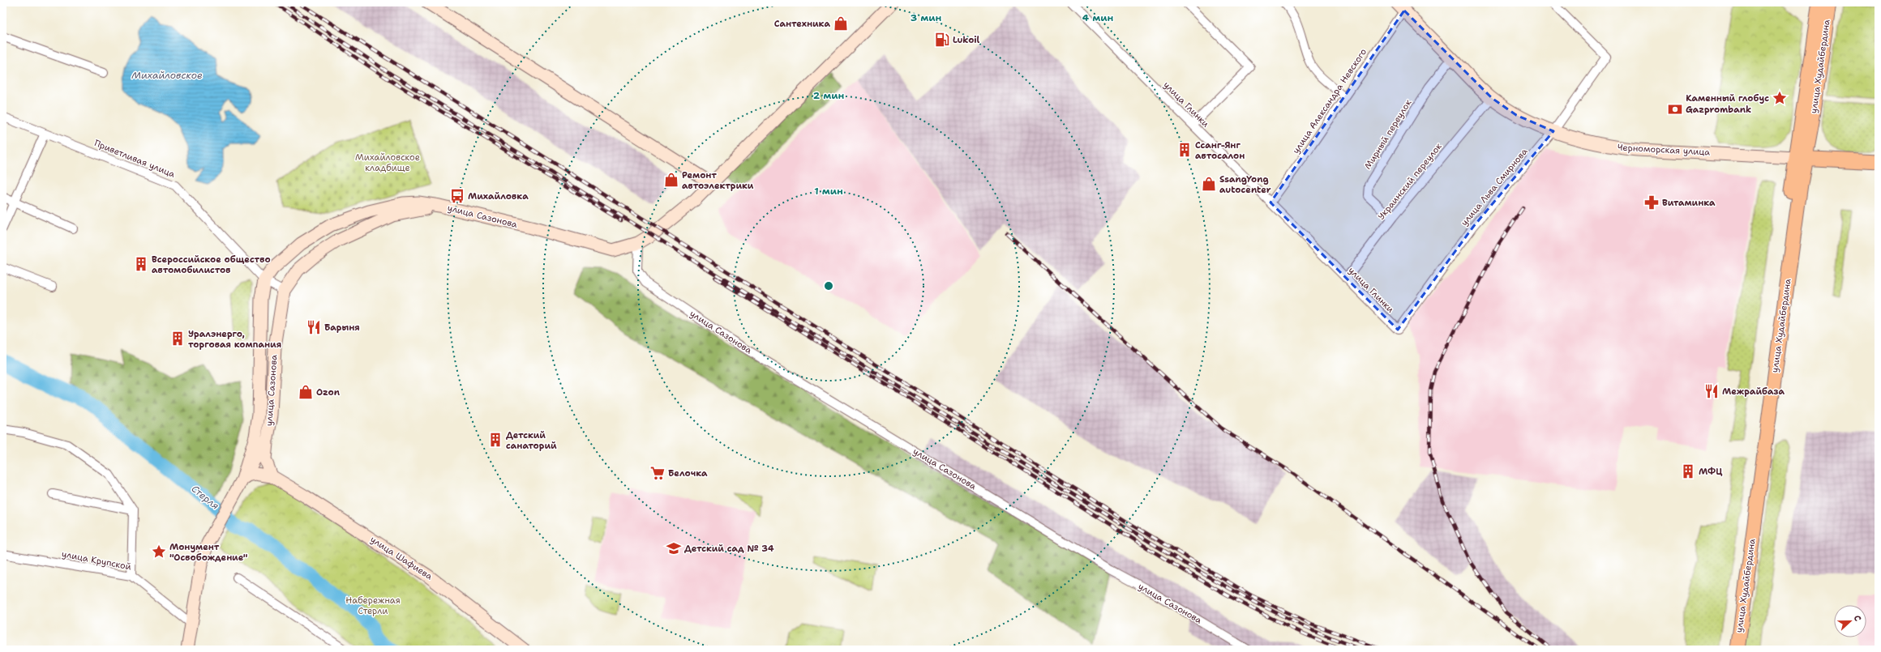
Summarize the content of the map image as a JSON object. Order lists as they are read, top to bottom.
{
  "streets": {
    "main road": [
      "улица Худайбердина",
      "Черноморская улица",
      "улица Сазонова",
      "улица Шафиева"
    ],
    "street": [
      "улица Александра Невского",
      "улица Глинки",
      "Мирный переулок",
      "Приветливая улица",
      "Украинский переулок",
      "улица Льва Смирнова",
      "улица Крупской"
    ]
  },
  "crossings": [
    ["улица Худайбердина", "Черноморская улица"],
    ["улица Александра Невского", "улица Глинки"],
    ["улица Александра Невского", "Черноморская улица"],
    ["улица Глинки", "Украинский переулок"],
    ["улица Глинки", "улица Льва Смирнова"],
    ["Мирный переулок", "Черноморская улица"],
    ["Мирный переулок", "Украинский переулок"],
    ["Черноморская улица", "Украинский переулок"],
    ["Черноморская улица", "улица Льва Смирнова"],
    ["Приветливая улица", "улица Сазонова"]
  ],
  "water": ["Михайловское", "Стерля"],
  "parks": ["Михайловское кладбище", "Набережная Стерли"],
  "places": {
    "shop": [
      "Сантехника",
      "Ремонт автоэлектрики",
      "SsangYong autocenter",
      "Ozon"
    ],
    "fuel station": ["Lukoil"],
    "place": ["Каменный глобус", "Монумент \"Освобождение\""],
    "bank": ["Gazprombank"],
    "building": [
      "Ссанг-Янг автосалон",
      "Всероссийское общество автомобилистов",
      "Уралэнерго, торговая компания",
      "Детский санаторий",
      "МФЦ"
    ],
    "bus stop": ["Михайловка"],
    "pharmacy": ["Витаминка"],
    "restaurant": ["Барыня", "Межрайбаза"],
    "supermarket": ["Белочка"],
    "school or university": ["Детский сад № 34"]
  },
  "north": "right",
  "rings": [
    "4 мин",
    "3 мин",
    "2 мин",
    "1 мин"
  ]
}
